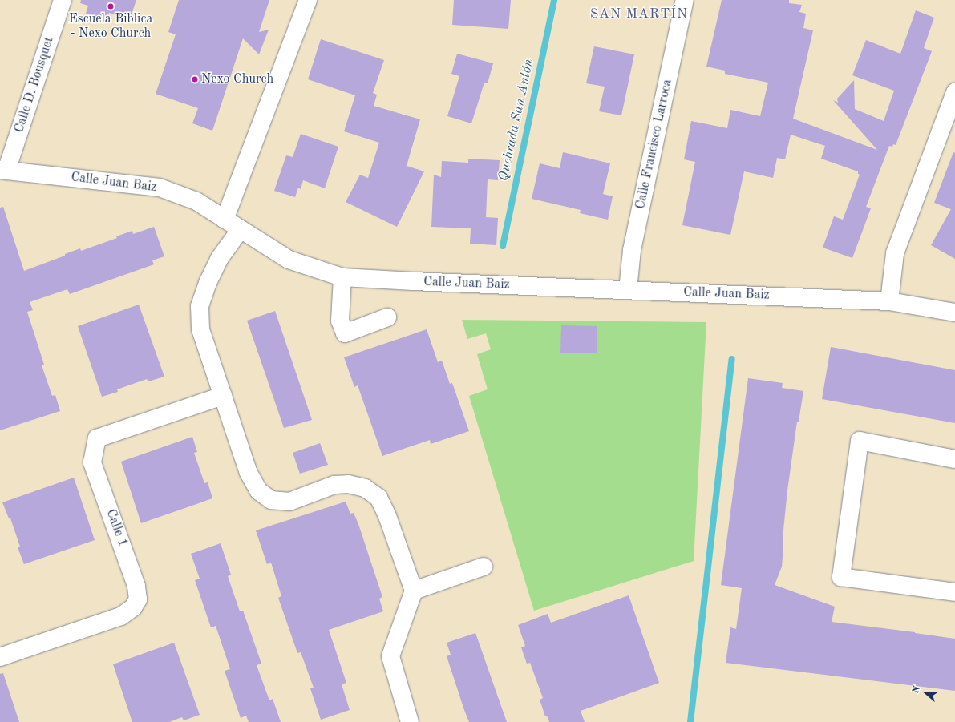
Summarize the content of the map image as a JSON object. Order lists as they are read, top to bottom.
{
  "streets": {
    "street": [
      "Calle D. Bousquet",
      "Calle Francisco Larroca",
      "Calle Juan Baiz",
      "Calle 1"
    ]
  },
  "crossings": [
    ["Calle D. Bousquet", "Calle Juan Baiz"],
    ["Calle Francisco Larroca", "Calle Juan Baiz"]
  ],
  "districts": ["SAN MARTÍN"],
  "water": ["Quebrada San Antón"],
  "places": ["Escuela Biblica - Nexo Church", "Nexo Church"],
  "north": "left"
}
